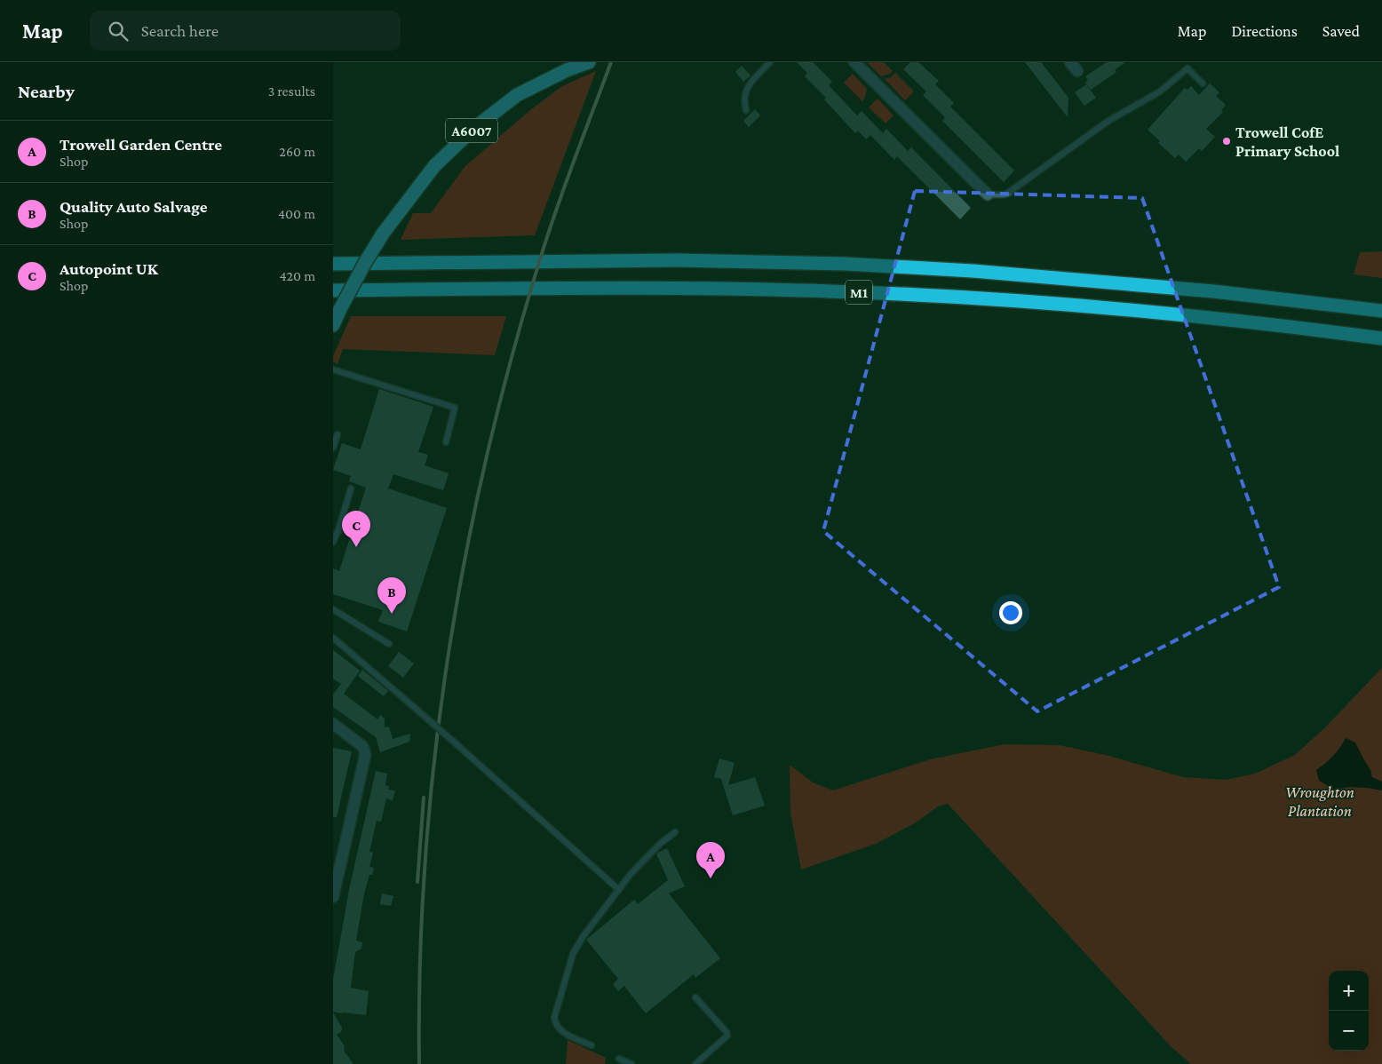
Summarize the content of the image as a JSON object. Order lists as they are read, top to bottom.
{
  "streets": {
    "highway": ["M1"],
    "main road": ["A6007"]
  },
  "parks": ["Wroughton Plantation"],
  "places": ["Trowell CofE Primary School"],
  "page": {
    "header": "Map",
    "search": "Search here",
    "nav": ["Map", "Directions", "Saved"],
    "heading": ["Nearby", "3 results"],
    "list": [
      {
        "mark": "A",
        "name": "Trowell Garden Centre",
        "note": "Shop",
        "value": "260 m"
      },
      {
        "mark": "B",
        "name": "Quality Auto Salvage",
        "note": "Shop",
        "value": "400 m"
      },
      {
        "mark": "C",
        "name": "Autopoint UK",
        "note": "Shop",
        "value": "420 m"
      }
    ],
    "pins": ["C", "B", "A"],
    "map_buttons": ["+", "−"]
  }
}
